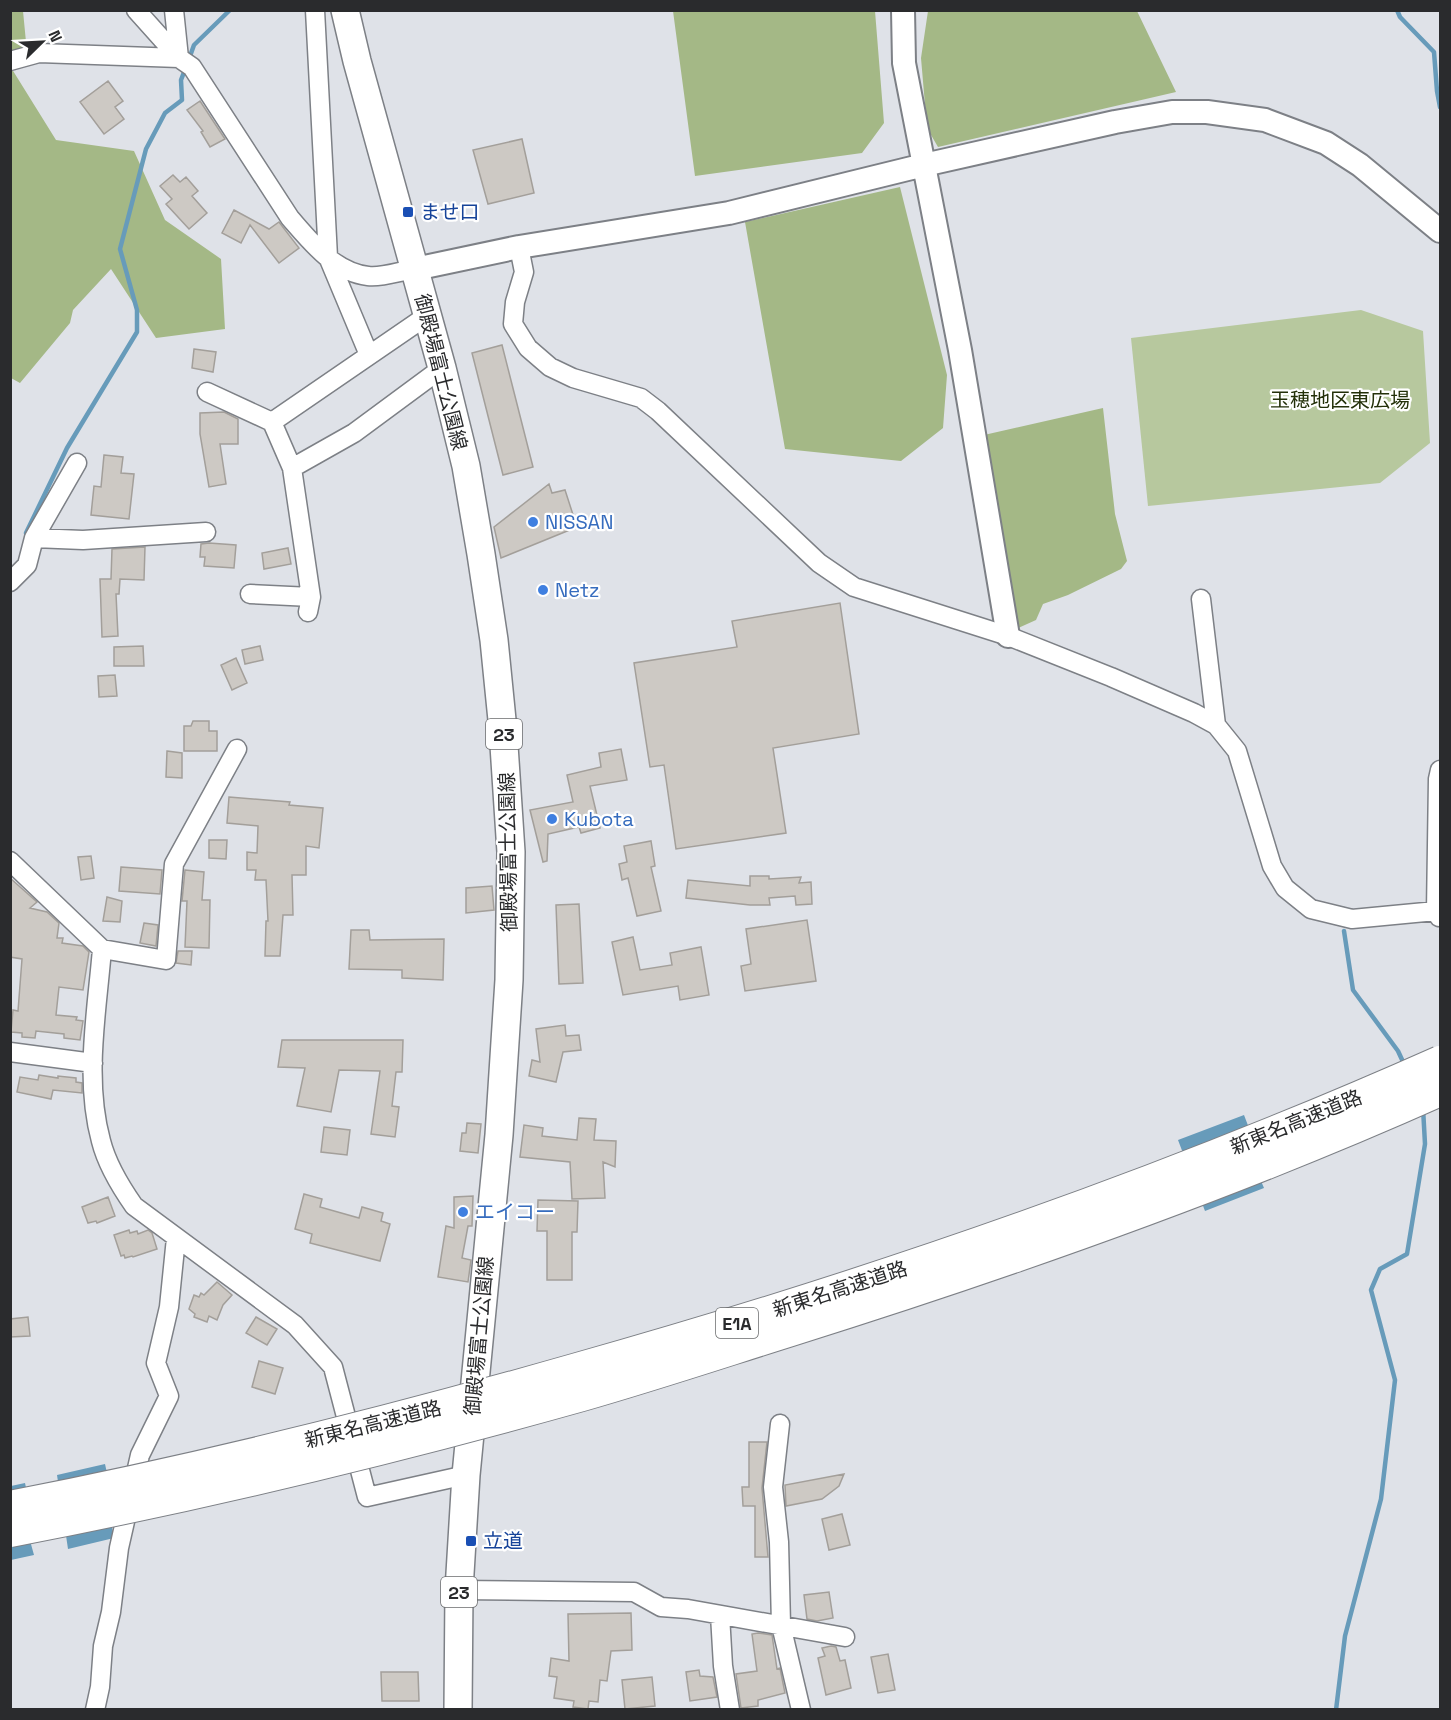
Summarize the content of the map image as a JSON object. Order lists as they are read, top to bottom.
{
  "streets": {
    "highway": ["新東名高速道路", "E1A"],
    "main road": ["御殿場富士公園線", "23"]
  },
  "parks": ["玉穂地区東広場"],
  "places": {
    "transit": ["ませ口", "立道"],
    "other": [
      "NISSAN",
      "Netz",
      "Kubota",
      "エイコー"
    ]
  },
  "north": "top right"
}
